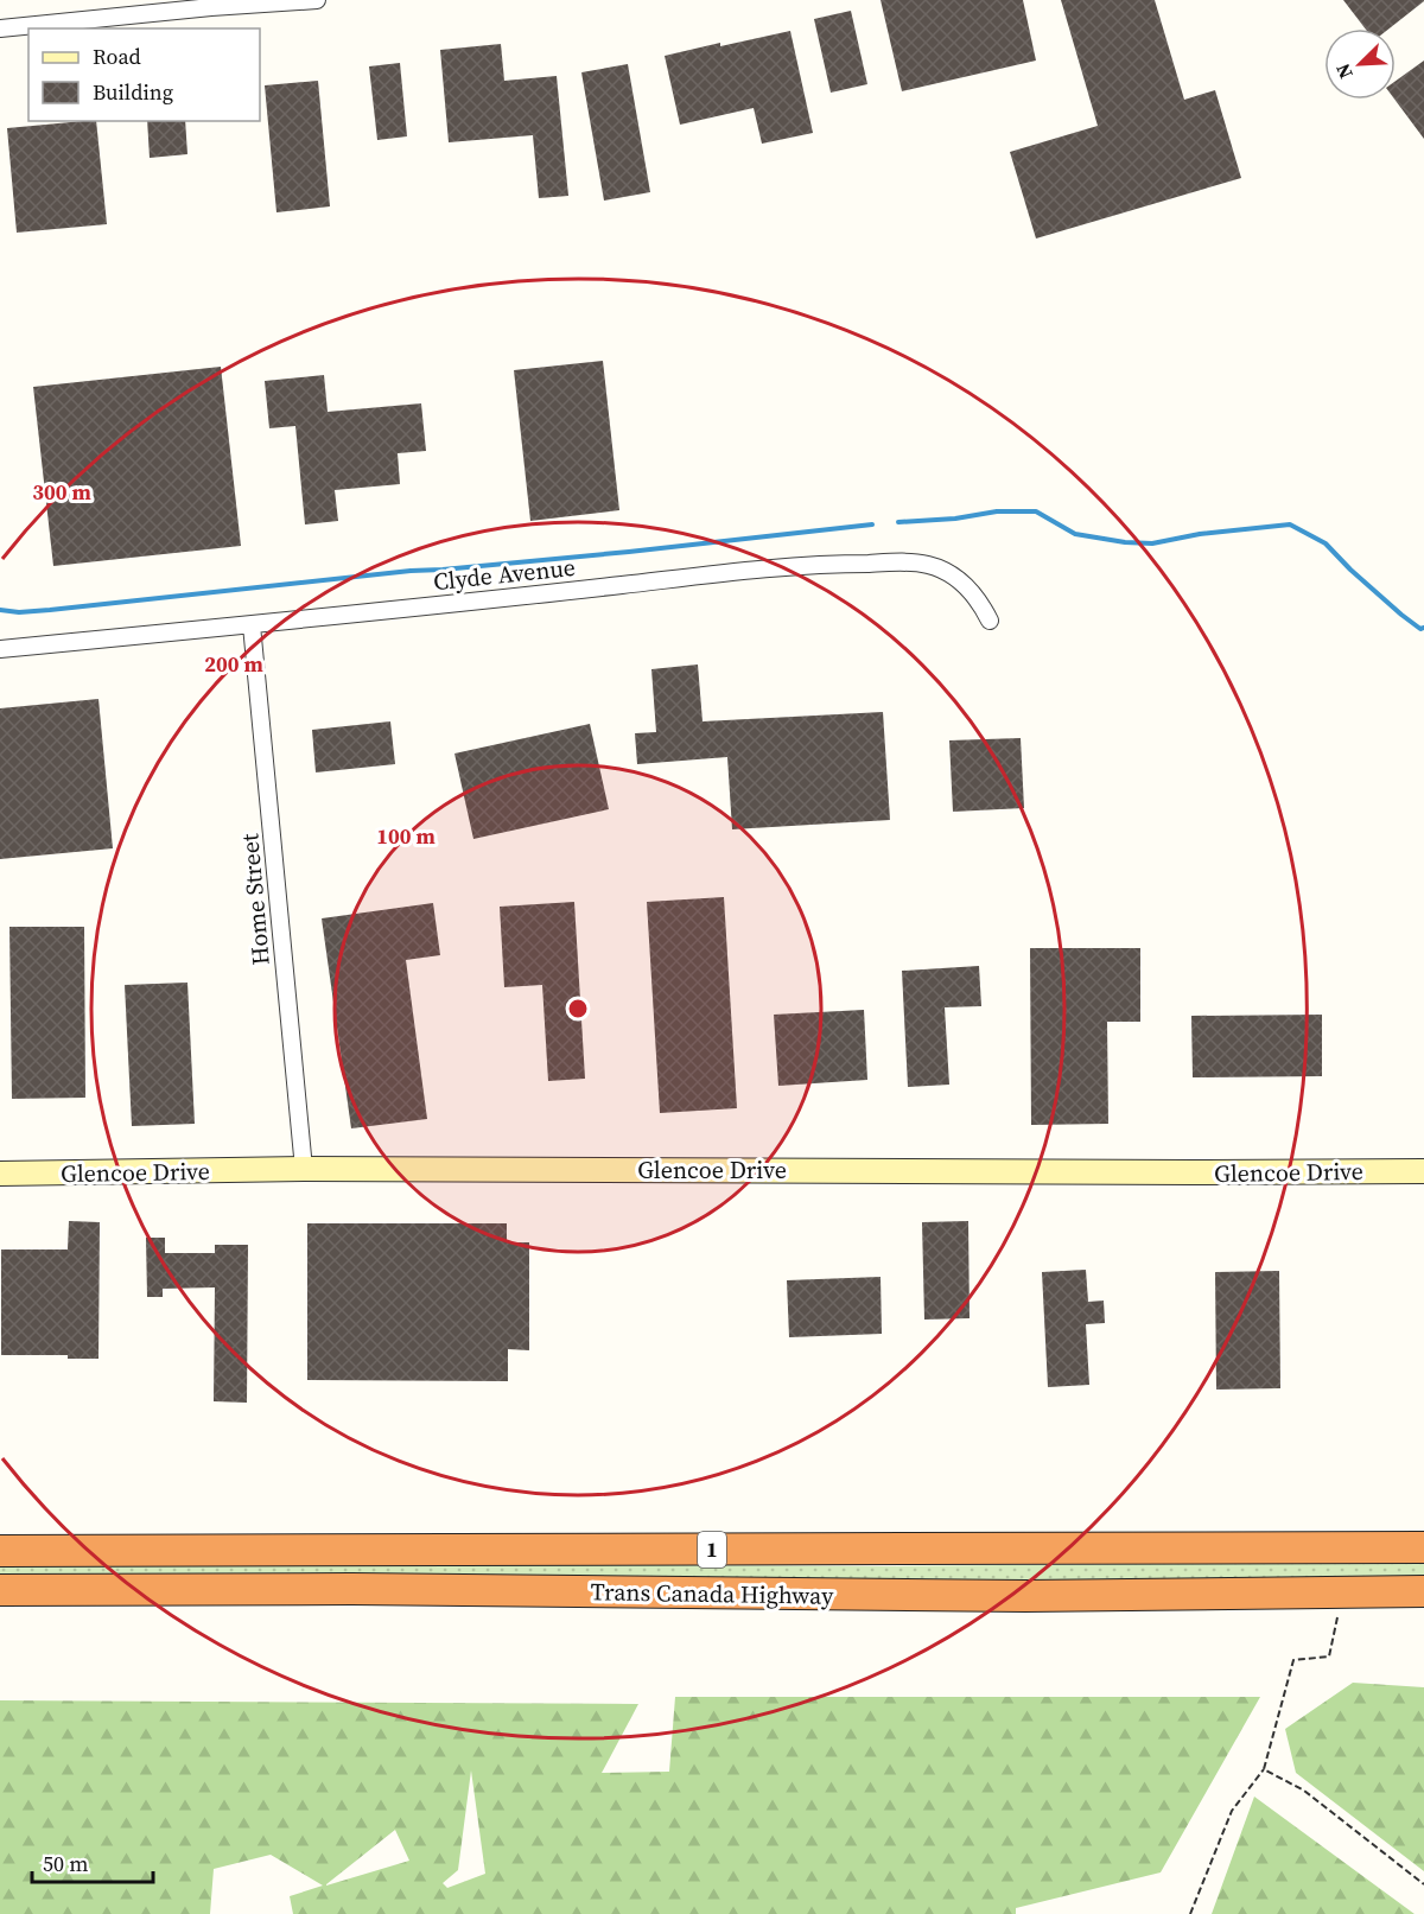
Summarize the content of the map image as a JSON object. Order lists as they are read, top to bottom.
{
  "streets": {
    "highway": ["1", "Trans Canada Highway"],
    "street": ["Clyde Avenue", "Home Street", "Glencoe Drive"]
  },
  "crossings": [
    ["Clyde Avenue", "Home Street"],
    ["Home Street", "Glencoe Drive"]
  ],
  "legend": ["Road", "Building"],
  "scale_bar": "50 m",
  "north": "bottom left",
  "rings": ["300 m", "200 m", "100 m"]
}
